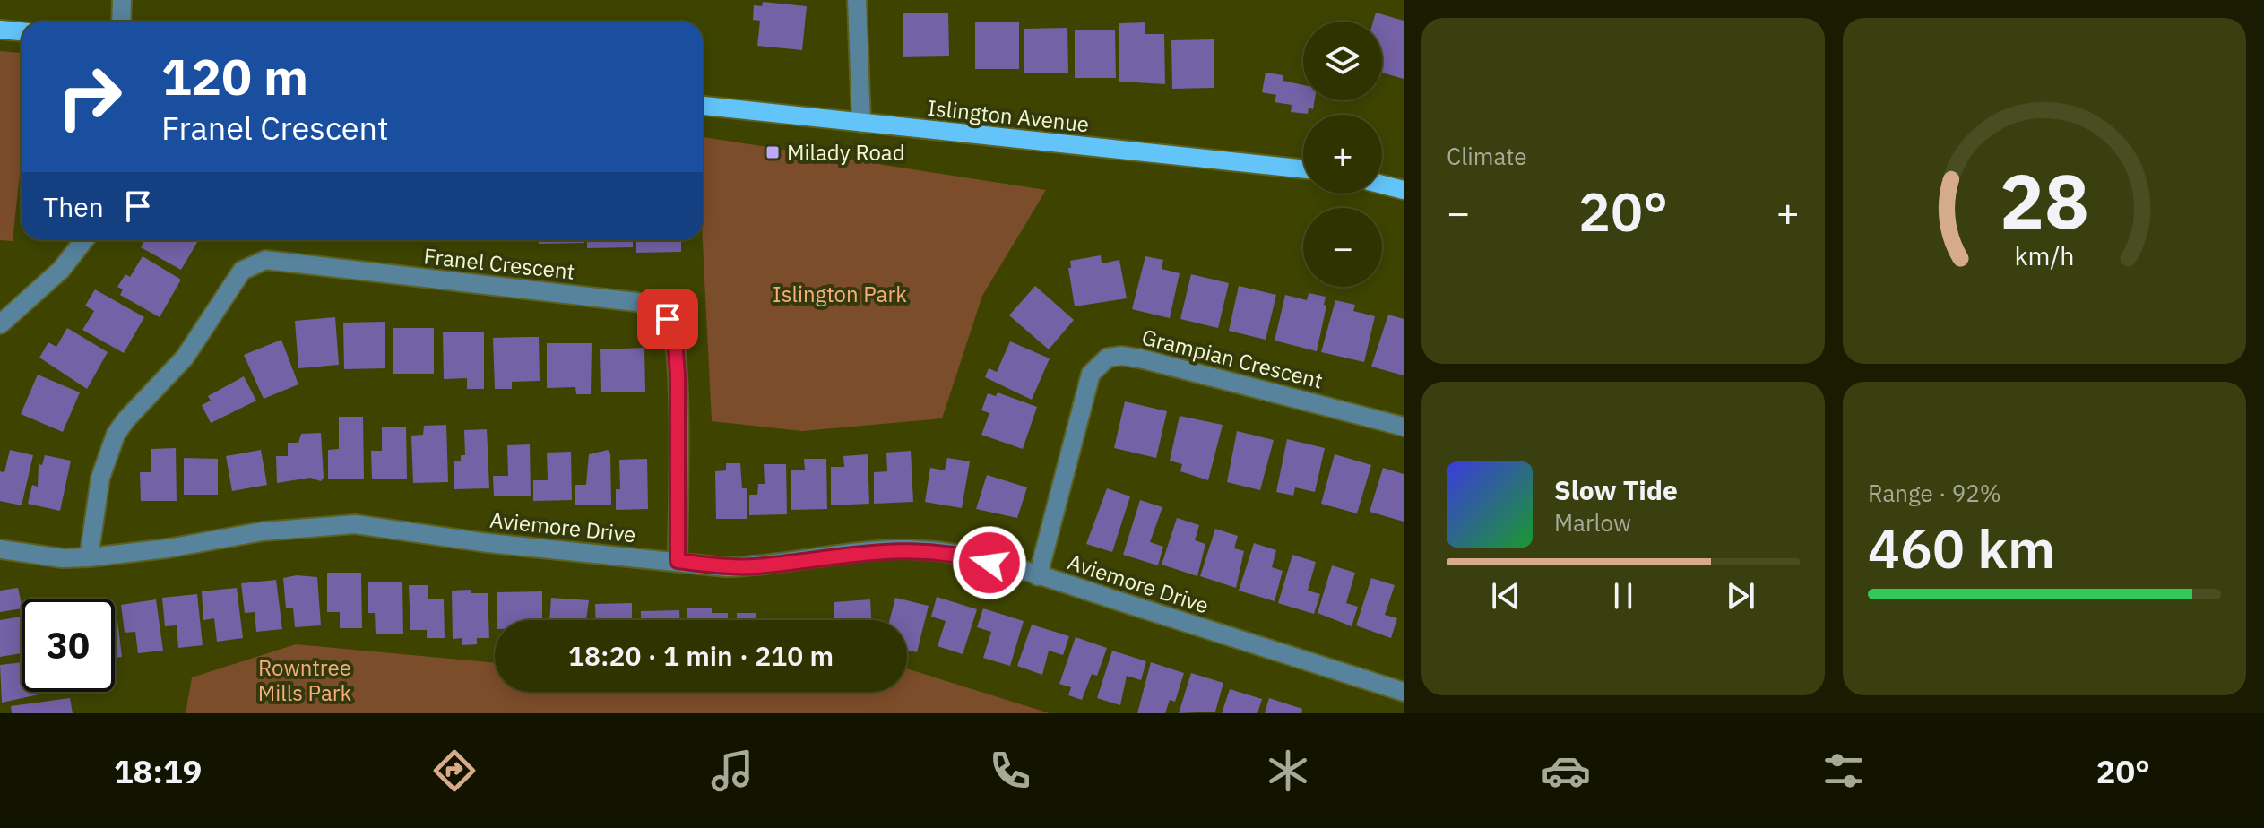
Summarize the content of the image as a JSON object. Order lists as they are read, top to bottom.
{
  "streets": {
    "main road": ["Islington Avenue"],
    "street": ["Franel Crescent", "Grampian Crescent", "Aviemore Drive"]
  },
  "crossings": [
    ["Franel Crescent", "Aviemore Drive"],
    ["Grampian Crescent", "Aviemore Drive"]
  ],
  "parks": ["Islington Park", "Rowntree Mills Park"],
  "places": {
    "transit": ["Milady Road"]
  },
  "page": {
    "tile": [
      "Climate",
      ["Range · 92%", "460 km"]
    ],
    "map_buttons": ["+", "−"],
    "turn": ["120 m", "Franel Crescent"],
    "then": "Then",
    "heat": ["−", "20°", "+"],
    "song": ["Slow Tide", "Marlow"],
    "limit": "30",
    "trip": "18:20 · 1 min · 210 m",
    "tabs": ["18:19", "20°"],
    "gauge": ["28", "km/h"]
  }
}
